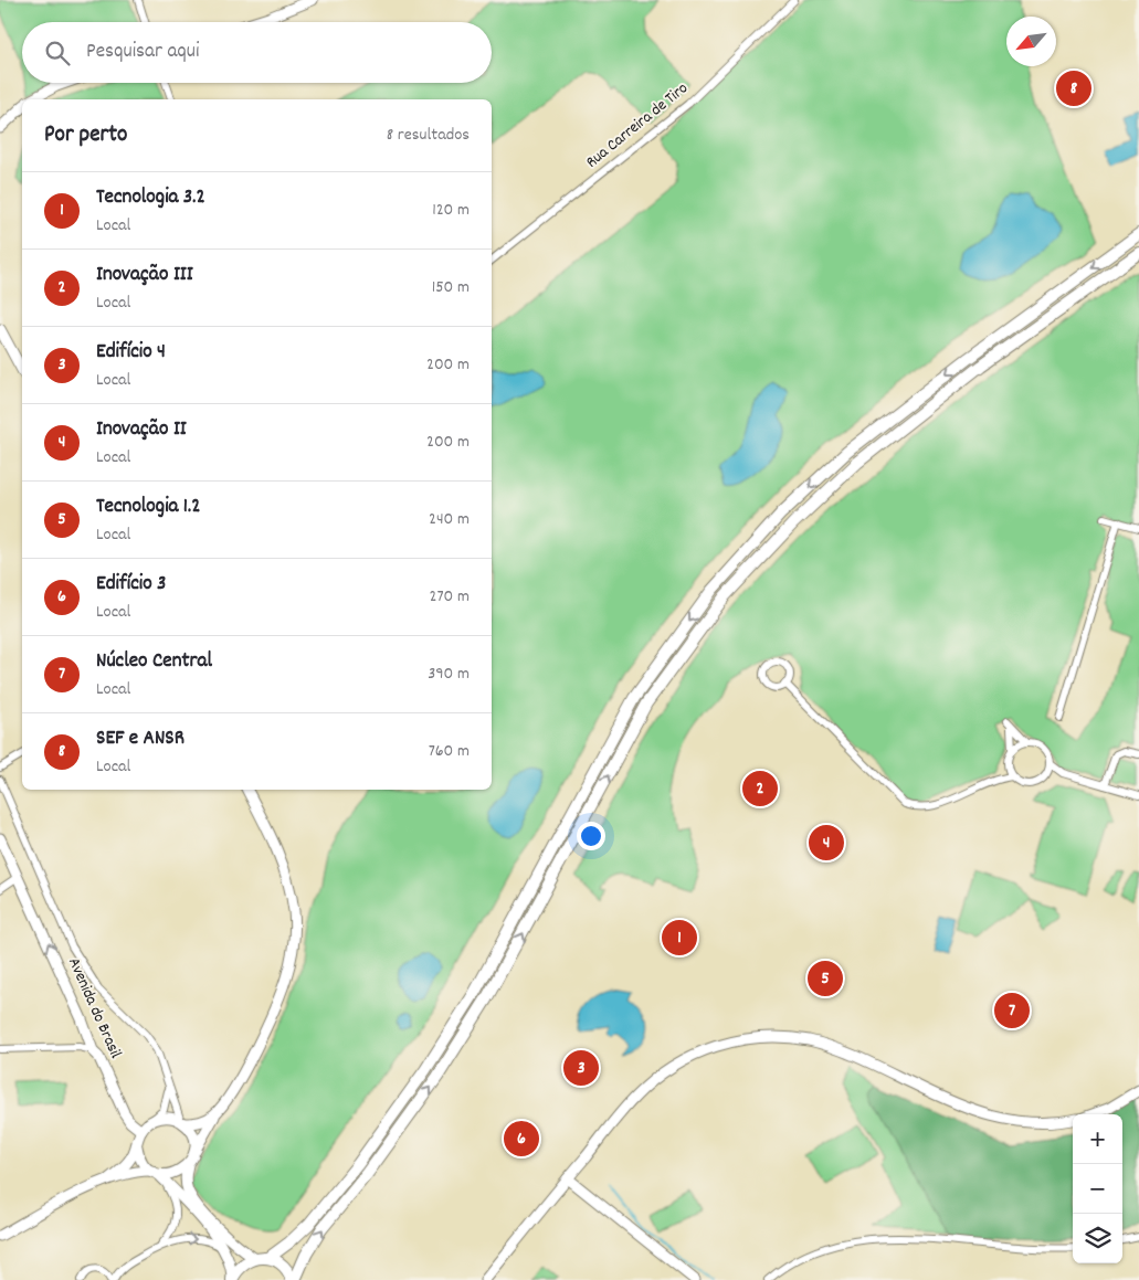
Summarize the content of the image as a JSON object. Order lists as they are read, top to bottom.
{
  "streets": {
    "street": ["Rua Carreira de Tiro", "Avenida do Brasil"]
  },
  "north": "bottom left",
  "page": {
    "search": "Pesquisar aqui",
    "pins": [
      "8",
      "2",
      "4",
      "1",
      "5",
      "7",
      "3",
      "6"
    ],
    "heading": ["Por perto", "8 resultados"],
    "list": [
      {
        "mark": "1",
        "name": "Tecnologia 3.2",
        "note": "Local",
        "value": "120 m"
      },
      {
        "mark": "2",
        "name": "Inovação III",
        "note": "Local",
        "value": "150 m"
      },
      {
        "mark": "3",
        "name": "Edifício 4",
        "note": "Local",
        "value": "200 m"
      },
      {
        "mark": "4",
        "name": "Inovação II",
        "note": "Local",
        "value": "200 m"
      },
      {
        "mark": "5",
        "name": "Tecnologia 1.2",
        "note": "Local",
        "value": "240 m"
      },
      {
        "mark": "6",
        "name": "Edifício 3",
        "note": "Local",
        "value": "270 m"
      },
      {
        "mark": "7",
        "name": "Núcleo Central",
        "note": "Local",
        "value": "390 m"
      },
      {
        "mark": "8",
        "name": "SEF e ANSR",
        "note": "Local",
        "value": "760 m"
      }
    ],
    "map_buttons": ["+", "−"]
  }
}
